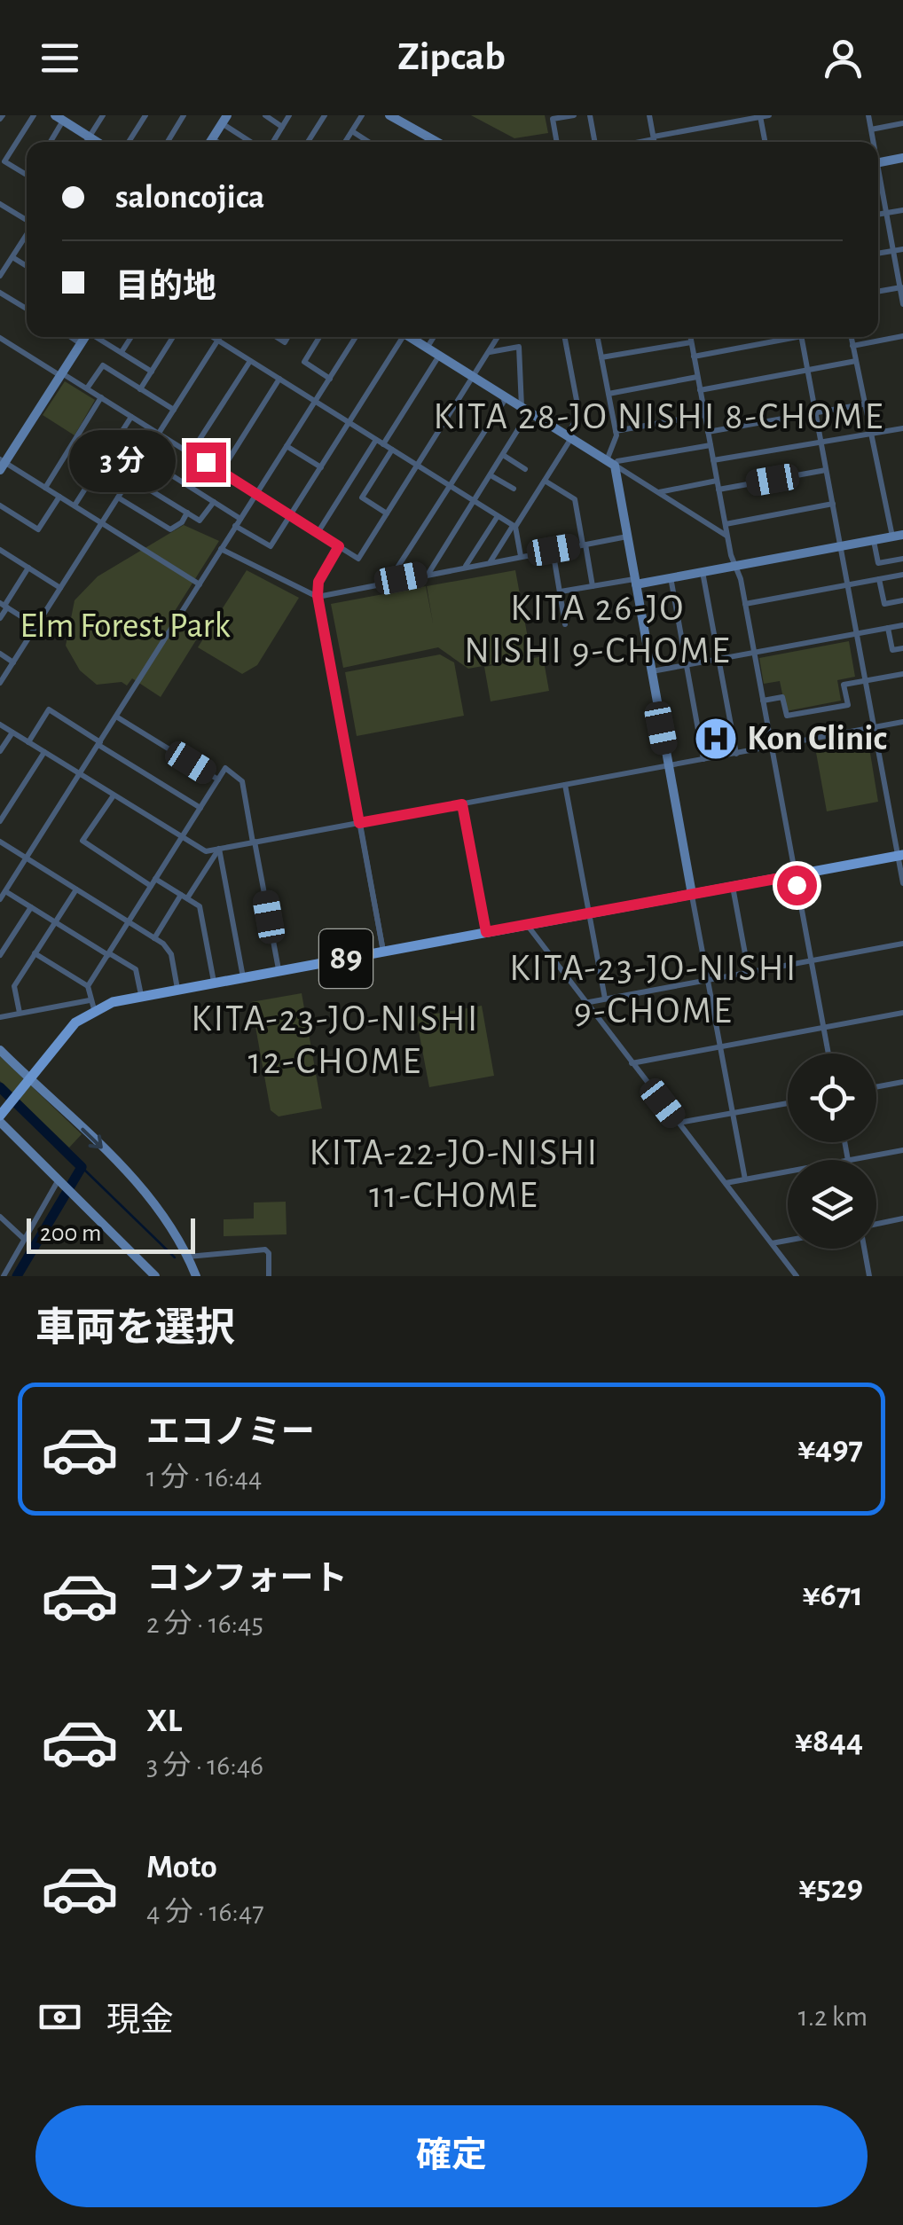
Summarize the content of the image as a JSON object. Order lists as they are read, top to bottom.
{
  "streets": {
    "main road": ["89"]
  },
  "districts": [
    "KITA 28-JO NISHI 8-CHOME",
    "KITA 26-JO NISHI 9-CHOME",
    "KITA-23-JO-NISHI 9-CHOME",
    "KITA-23-JO-NISHI 12-CHOME",
    "KITA-22-JO-NISHI 11-CHOME"
  ],
  "parks": ["Elm Forest Park"],
  "places": {
    "hospital": ["Kon Clinic"]
  },
  "scale_bar": "200 m",
  "page": {
    "header": "Zipcab",
    "banner": ["saloncojica", "目的地"],
    "bubble": "3 分",
    "scale": "200 m",
    "heading": "車両を選択",
    "list": [
      {
        "name": "エコノミー",
        "note": "1 分 · 16:44",
        "value": "¥497"
      },
      {
        "name": "コンフォート",
        "note": "2 分 · 16:45",
        "value": "¥671"
      },
      {
        "name": "XL",
        "note": "3 分 · 16:46",
        "value": "¥844"
      },
      {
        "name": "Moto",
        "note": "4 分 · 16:47",
        "value": "¥529"
      }
    ],
    "pay": ["現金", "1.2 km"],
    "buttons": "確定"
  }
}
